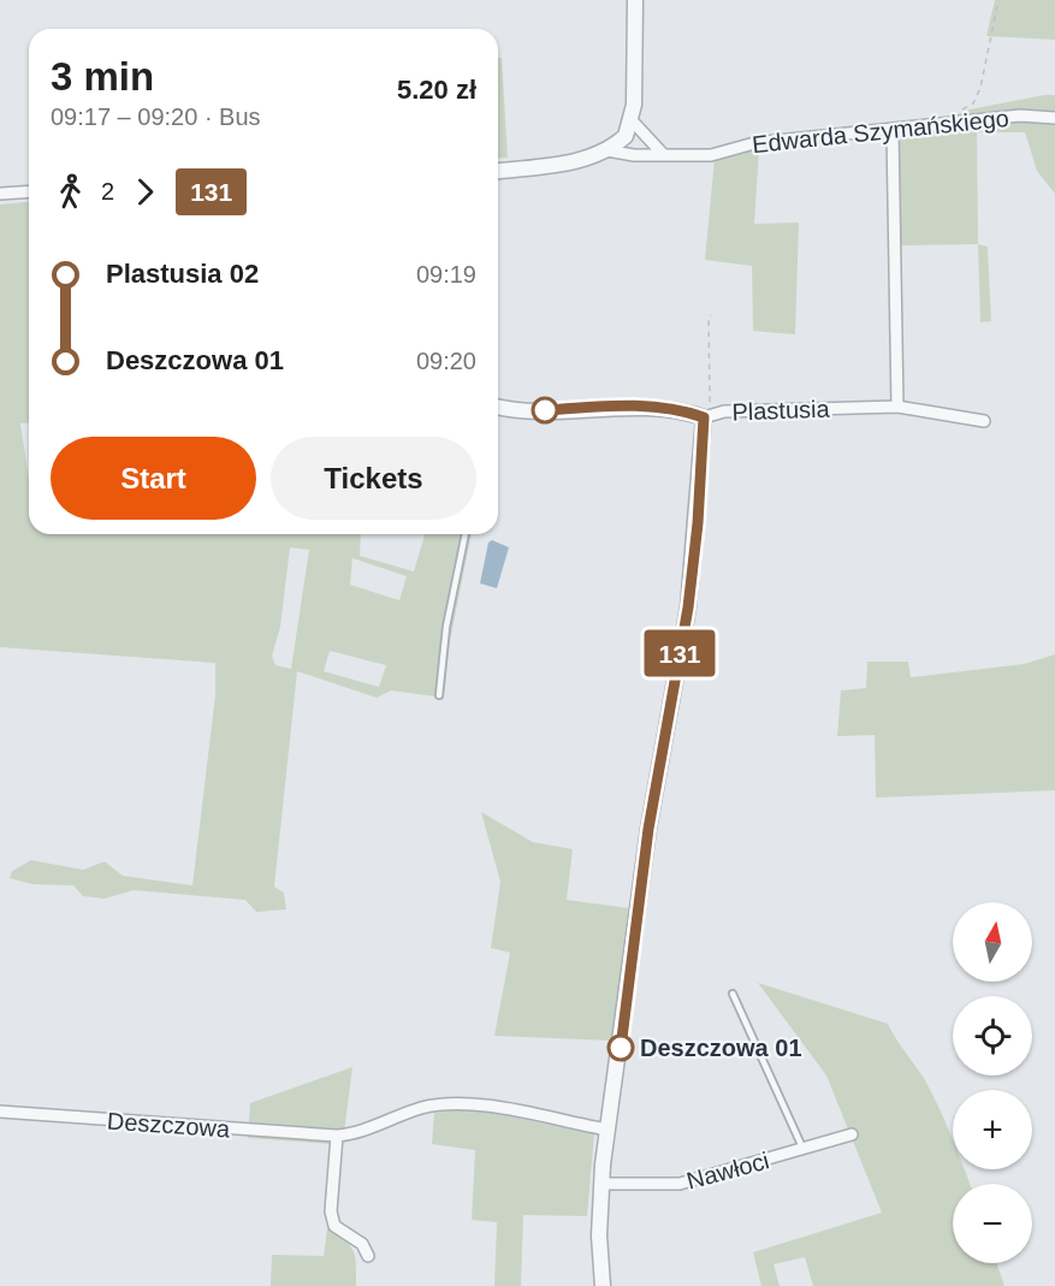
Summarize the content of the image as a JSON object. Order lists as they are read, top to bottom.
{
  "streets": {
    "street": [
      "Edwarda Szymańskiego",
      "Plastusia",
      "Deszczowa",
      "Nawłoci"
    ]
  },
  "places": ["Deszczowa 01"],
  "lines": ["bus line 131"],
  "north": "top",
  "page": {
    "on_map": "131",
    "heading": ["3 min", "09:17 – 09:20 · Bus", "5.20 zł"],
    "legs": ["2", "131"],
    "list": [
      {
        "name": "Plastusia 02",
        "value": "09:19"
      },
      {
        "name": "Deszczowa 01",
        "value": "09:20"
      }
    ],
    "buttons": ["Start", "Tickets"],
    "map_buttons": ["+", "−"]
  }
}
